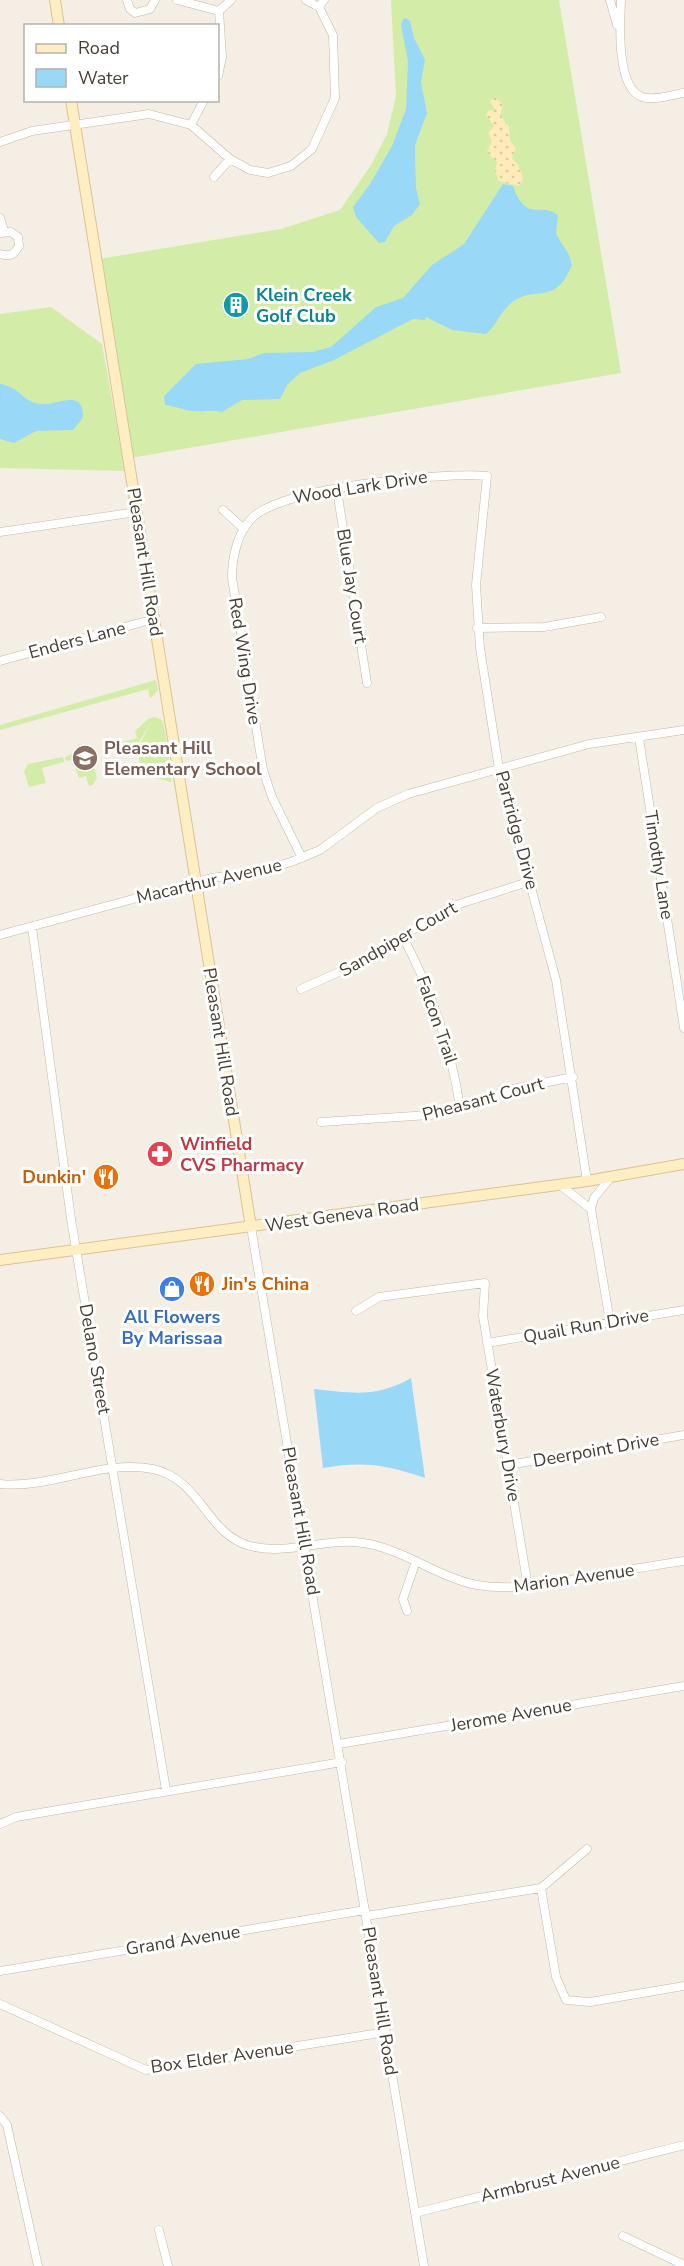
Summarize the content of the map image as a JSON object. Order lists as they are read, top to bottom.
{
  "streets": {
    "street": [
      "Wood Lark Drive",
      "Pleasant Hill Road",
      "Blue Jay Court",
      "Enders Lane",
      "Red Wing Drive",
      "Partridge Drive",
      "Timothy Lane",
      "Macarthur Avenue",
      "Sandpiper Court",
      "Falcon Trail",
      "Pheasant Court",
      "West Geneva Road",
      "Quail Run Drive",
      "Delano Street",
      "Waterbury Drive",
      "Deerpoint Drive",
      "Marion Avenue",
      "Jerome Avenue",
      "Grand Avenue",
      "Box Elder Avenue",
      "Armbrust Avenue"
    ]
  },
  "crossings": [
    ["Wood Lark Drive", "Blue Jay Court"],
    ["Wood Lark Drive", "Red Wing Drive"],
    ["Wood Lark Drive", "Partridge Drive"],
    ["Pleasant Hill Road", "Enders Lane"],
    ["Pleasant Hill Road", "Macarthur Avenue"],
    ["Pleasant Hill Road", "West Geneva Road"],
    ["Pleasant Hill Road", "Marion Avenue"],
    ["Pleasant Hill Road", "Jerome Avenue"],
    ["Pleasant Hill Road", "Grand Avenue"],
    ["Pleasant Hill Road", "Box Elder Avenue"],
    ["Pleasant Hill Road", "Armbrust Avenue"],
    ["Red Wing Drive", "Macarthur Avenue"],
    ["Partridge Drive", "Macarthur Avenue"],
    ["Partridge Drive", "Sandpiper Court"],
    ["Partridge Drive", "Pheasant Court"],
    ["Partridge Drive", "West Geneva Road"],
    ["Timothy Lane", "Macarthur Avenue"],
    ["Macarthur Avenue", "Delano Street"],
    ["Sandpiper Court", "Falcon Trail"],
    ["Falcon Trail", "Pheasant Court"],
    ["West Geneva Road", "Delano Street"],
    ["Quail Run Drive", "Waterbury Drive"],
    ["Delano Street", "Marion Avenue"],
    ["Waterbury Drive", "Deerpoint Drive"],
    ["Waterbury Drive", "Marion Avenue"]
  ],
  "places": {
    "building": ["Klein Creek Golf Club"],
    "school or university": ["Pleasant Hill Elementary School"],
    "pharmacy": ["Winfield CVS Pharmacy"],
    "restaurant": ["Dunkin'", "Jin's China"],
    "shop": ["All Flowers By Marissaa"]
  },
  "legend": ["Road", "Water"]
}
